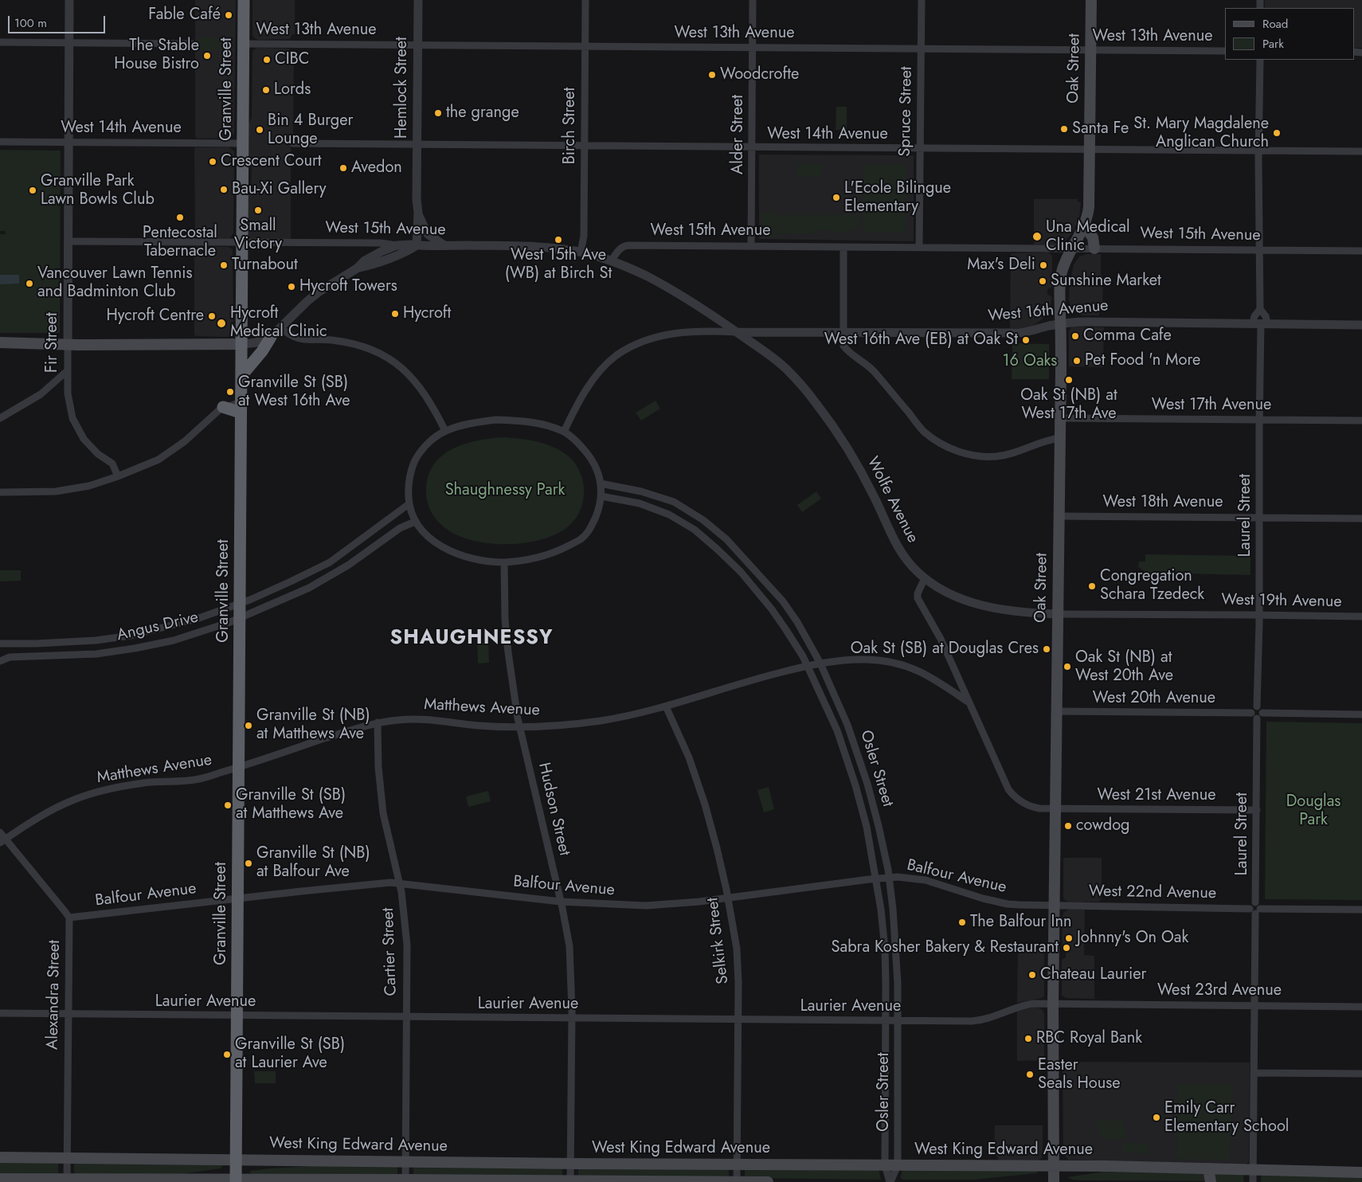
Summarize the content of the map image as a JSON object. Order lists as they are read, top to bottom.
{
  "streets": {
    "highway": ["Granville Street"],
    "main road": ["Oak Street", "West King Edward Avenue"],
    "street": [
      "West 13th Avenue",
      "Hemlock Street",
      "Spruce Street",
      "Birch Street",
      "West 14th Avenue",
      "Alder Street",
      "West 15th Avenue",
      "West 16th Avenue",
      "Fir Street",
      "West 17th Avenue",
      "Wolfe Avenue",
      "West 18th Avenue",
      "Laurel Street",
      "West 19th Avenue",
      "Angus Drive",
      "West 20th Avenue",
      "Matthews Avenue",
      "Osler Street",
      "West 21st Avenue",
      "Hudson Street",
      "Balfour Avenue",
      "West 22nd Avenue",
      "Selkirk Street",
      "Cartier Street",
      "West 23rd Avenue",
      "Alexandra Street",
      "Laurier Avenue"
    ]
  },
  "crossings": [
    ["West 13th Avenue", "Oak Street"],
    ["West 13th Avenue", "Hemlock Street"],
    ["West 13th Avenue", "Granville Street"],
    ["West 13th Avenue", "Spruce Street"],
    ["West 13th Avenue", "Birch Street"],
    ["West 13th Avenue", "Alder Street"],
    ["Oak Street", "West 14th Avenue"],
    ["Oak Street", "West 15th Avenue"],
    ["Oak Street", "West 16th Avenue"],
    ["Oak Street", "West 17th Avenue"],
    ["Oak Street", "Wolfe Avenue"],
    ["Oak Street", "West 18th Avenue"],
    ["Oak Street", "West 19th Avenue"],
    ["Oak Street", "West 20th Avenue"],
    ["Oak Street", "West 21st Avenue"],
    ["Oak Street", "Balfour Avenue"],
    ["Oak Street", "West 22nd Avenue"],
    ["Oak Street", "West 23rd Avenue"],
    ["Oak Street", "Laurier Avenue"],
    ["Oak Street", "West King Edward Avenue"],
    ["Hemlock Street", "West 14th Avenue"],
    ["Hemlock Street", "West 15th Avenue"],
    ["Granville Street", "West 14th Avenue"],
    ["Granville Street", "West 15th Avenue"],
    ["Granville Street", "Angus Drive"],
    ["Granville Street", "Matthews Avenue"],
    ["Granville Street", "Balfour Avenue"],
    ["Granville Street", "Laurier Avenue"],
    ["Granville Street", "West King Edward Avenue"],
    ["Spruce Street", "West 14th Avenue"],
    ["Spruce Street", "West 15th Avenue"],
    ["Birch Street", "West 14th Avenue"],
    ["Birch Street", "West 15th Avenue"],
    ["West 14th Avenue", "Alder Street"],
    ["West 14th Avenue", "Fir Street"],
    ["West 14th Avenue", "Laurel Street"],
    ["Alder Street", "West 15th Avenue"],
    ["West 15th Avenue", "Fir Street"],
    ["West 15th Avenue", "Wolfe Avenue"],
    ["West 15th Avenue", "Laurel Street"],
    ["West 16th Avenue", "Wolfe Avenue"],
    ["West 16th Avenue", "Laurel Street"],
    ["West 17th Avenue", "Laurel Street"],
    ["Wolfe Avenue", "West 19th Avenue"],
    ["West 18th Avenue", "Laurel Street"],
    ["Laurel Street", "West 19th Avenue"],
    ["Laurel Street", "West 20th Avenue"],
    ["Laurel Street", "West 21st Avenue"],
    ["Laurel Street", "West 22nd Avenue"],
    ["Laurel Street", "West 23rd Avenue"],
    ["Laurel Street", "West King Edward Avenue"],
    ["Matthews Avenue", "Osler Street"],
    ["Matthews Avenue", "Hudson Street"],
    ["Matthews Avenue", "Selkirk Street"],
    ["Matthews Avenue", "Cartier Street"],
    ["Matthews Avenue", "Alexandra Street"],
    ["Osler Street", "Balfour Avenue"],
    ["Osler Street", "Laurier Avenue"],
    ["Osler Street", "West King Edward Avenue"],
    ["Hudson Street", "Balfour Avenue"],
    ["Hudson Street", "Laurier Avenue"],
    ["Hudson Street", "West King Edward Avenue"],
    ["Balfour Avenue", "West 22nd Avenue"],
    ["Balfour Avenue", "Selkirk Street"],
    ["Balfour Avenue", "Cartier Street"],
    ["Balfour Avenue", "Alexandra Street"],
    ["Selkirk Street", "Laurier Avenue"],
    ["Selkirk Street", "West King Edward Avenue"],
    ["Cartier Street", "Laurier Avenue"],
    ["Cartier Street", "West King Edward Avenue"],
    ["West 23rd Avenue", "Laurier Avenue"],
    ["Alexandra Street", "Laurier Avenue"],
    ["Alexandra Street", "West King Edward Avenue"]
  ],
  "districts": ["SHAUGHNESSY"],
  "parks": ["16 Oaks", "Shaughnessy Park", "Douglas Park"],
  "places": [
    "Fable Café",
    "The Stable House Bistro",
    "CIBC",
    "Woodcrofte",
    "Lords",
    "the grange",
    "Santa Fe",
    "Bin 4 Burger Lounge",
    "St. Mary Magdalene Anglican Church",
    "Crescent Court",
    "Avedon",
    "Bau-Xi Gallery",
    "Granville Park Lawn Bowls Club",
    "L'Ecole Bilingue Elementary",
    "Small Victory",
    "Pentecostal Tabernacle",
    "Una Medical Clinic",
    "West 15th Ave (WB) at Birch St",
    "Turnabout",
    "Max's Deli",
    "Sunshine Market",
    "Vancouver Lawn Tennis and Badminton Club",
    "Hycroft Towers",
    "Hycroft",
    "Hycroft Centre",
    "Hycroft Medical Clinic",
    "Comma Cafe",
    "West 16th Ave (EB) at Oak St",
    "Pet Food 'n More",
    "Oak St (NB) at West 17th Ave",
    "Granville St (SB) at West 16th Ave",
    "Congregation Schara Tzedeck",
    "Oak St (SB) at Douglas Cres",
    "Oak St (NB) at West 20th Ave",
    "Granville St (NB) at Matthews Ave",
    "Granville St (SB) at Matthews Ave",
    "cowdog",
    "Granville St (NB) at Balfour Ave",
    "The Balfour Inn",
    "Johnny's On Oak",
    "Sabra Kosher Bakery & Restaurant",
    "Chateau Laurier",
    "RBC Royal Bank",
    "Granville St (SB) at Laurier Ave",
    "Easter Seals House",
    "Emily Carr Elementary School"
  ],
  "legend": ["Road", "Park"],
  "scale_bar": "100 m"
}
